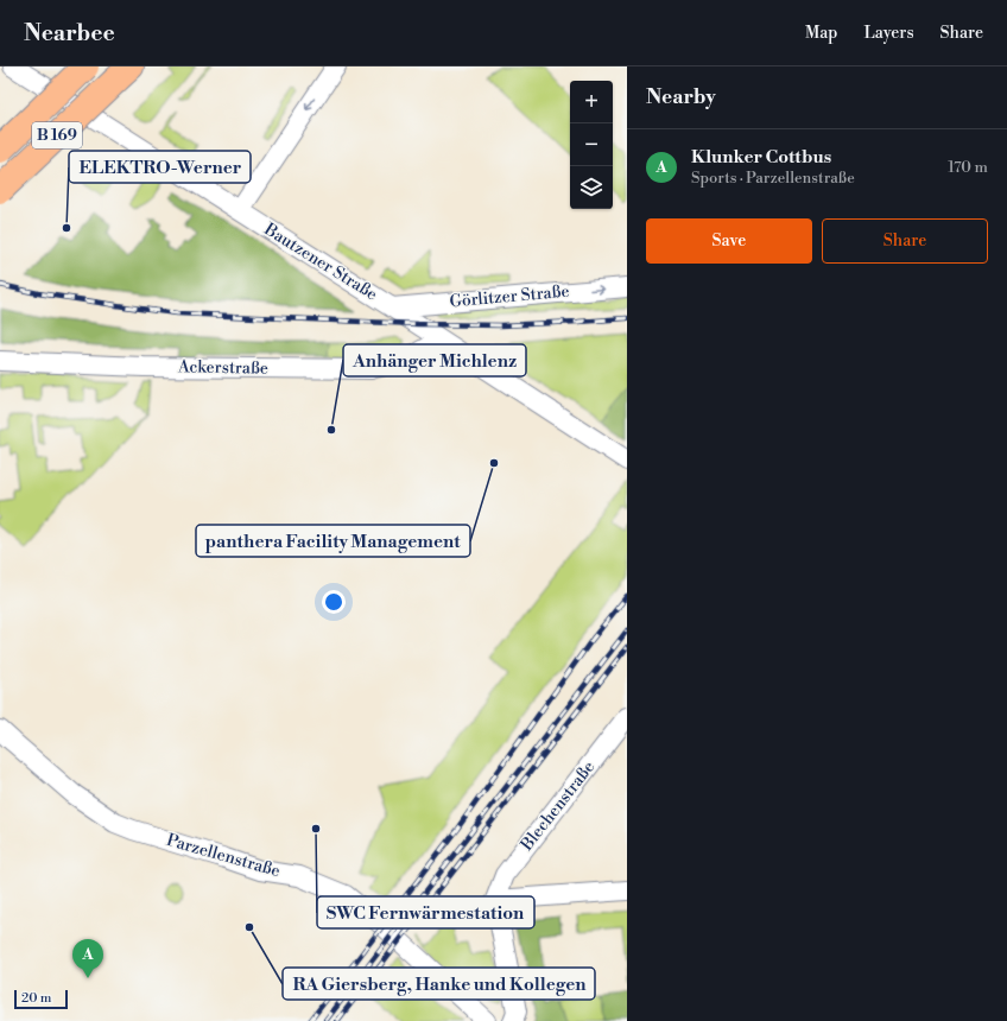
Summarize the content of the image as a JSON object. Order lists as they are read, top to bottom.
{
  "streets": {
    "main road": ["B 169"],
    "street": [
      "Bautzener Straße",
      "Görlitzer Straße",
      "Ackerstraße",
      "Blechenstraße",
      "Parzellenstraße"
    ]
  },
  "crossings": [
    ["Bautzener Straße", "Görlitzer Straße"],
    ["Bautzener Straße", "Ackerstraße"]
  ],
  "one_way": ["Görlitzer Straße"],
  "places": [
    "ELEKTRO-Werner",
    "Anhänger Michlenz",
    "panthera Facility Management",
    "SWC Fernwärmestation",
    "RA Giersberg, Hanke und Kollegen"
  ],
  "scale_bar": "20 m",
  "page": {
    "header": "Nearbee",
    "nav": ["Map", "Layers", "Share"],
    "heading": "Nearby",
    "map_buttons": ["+", "−"],
    "list": [
      {
        "mark": "A",
        "name": "Klunker Cottbus",
        "note": "Sports · Parzellenstraße",
        "value": "170 m"
      }
    ],
    "buttons": ["Save", "Share"],
    "pins": "A",
    "scale": "20 m"
  }
}
